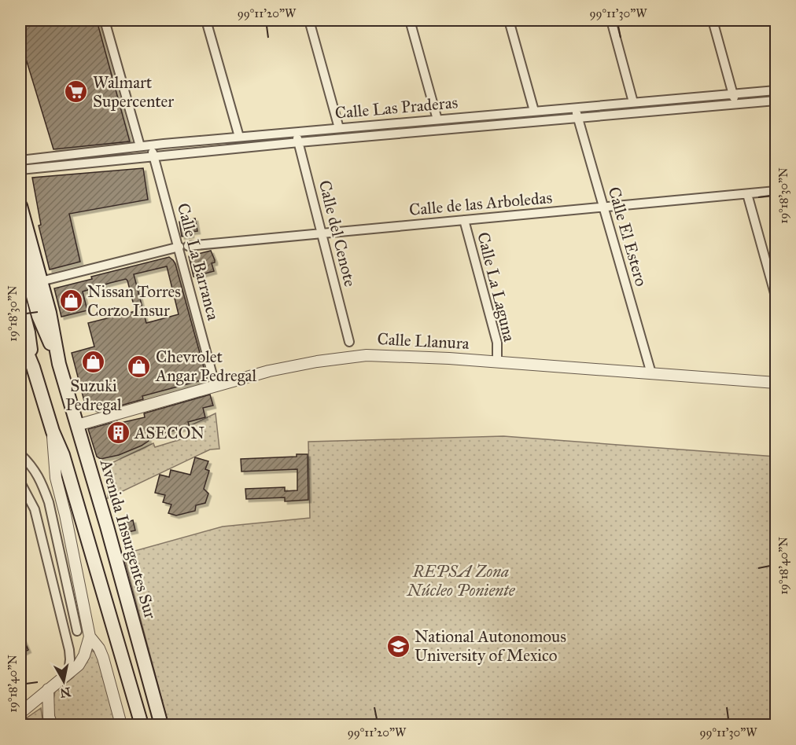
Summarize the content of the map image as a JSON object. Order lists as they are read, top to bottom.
{
  "streets": {
    "main road": ["Avenida Insurgentes Sur"],
    "street": [
      "Calle Las Praderas",
      "Calle de las Arboledas",
      "Calle del Cenote",
      "Calle El Estero",
      "Calle La Barranca",
      "Calle La Laguna",
      "Calle Llanura"
    ]
  },
  "crossings": [
    ["Calle Las Praderas", "Calle del Cenote"],
    ["Calle Las Praderas", "Calle El Estero"],
    ["Calle Las Praderas", "Calle La Barranca"],
    ["Calle de las Arboledas", "Calle del Cenote"],
    ["Calle de las Arboledas", "Calle El Estero"],
    ["Calle de las Arboledas", "Calle La Barranca"],
    ["Calle de las Arboledas", "Calle La Laguna"],
    ["Calle de las Arboledas", "Avenida Insurgentes Sur"],
    ["Calle El Estero", "Calle Llanura"],
    ["Calle La Barranca", "Calle Llanura"],
    ["Calle La Laguna", "Calle Llanura"],
    ["Calle Llanura", "Avenida Insurgentes Sur"]
  ],
  "parks": ["REPSA Zona Núcleo Poniente"],
  "places": {
    "supermarket": ["Walmart Supercenter"],
    "shop": ["Nissan Torres Corzo Insur", "Suzuki Pedregal", "Chevrolet Angar Pedregal"],
    "building": ["ASECON"],
    "school or university": ["National Autonomous University of Mexico"]
  },
  "north": "bottom",
  "coordinates": [
    "99°11'20\"W",
    "99°11'30\"W",
    "19°18'30\"N",
    "19°18'40\"N"
  ]
}
